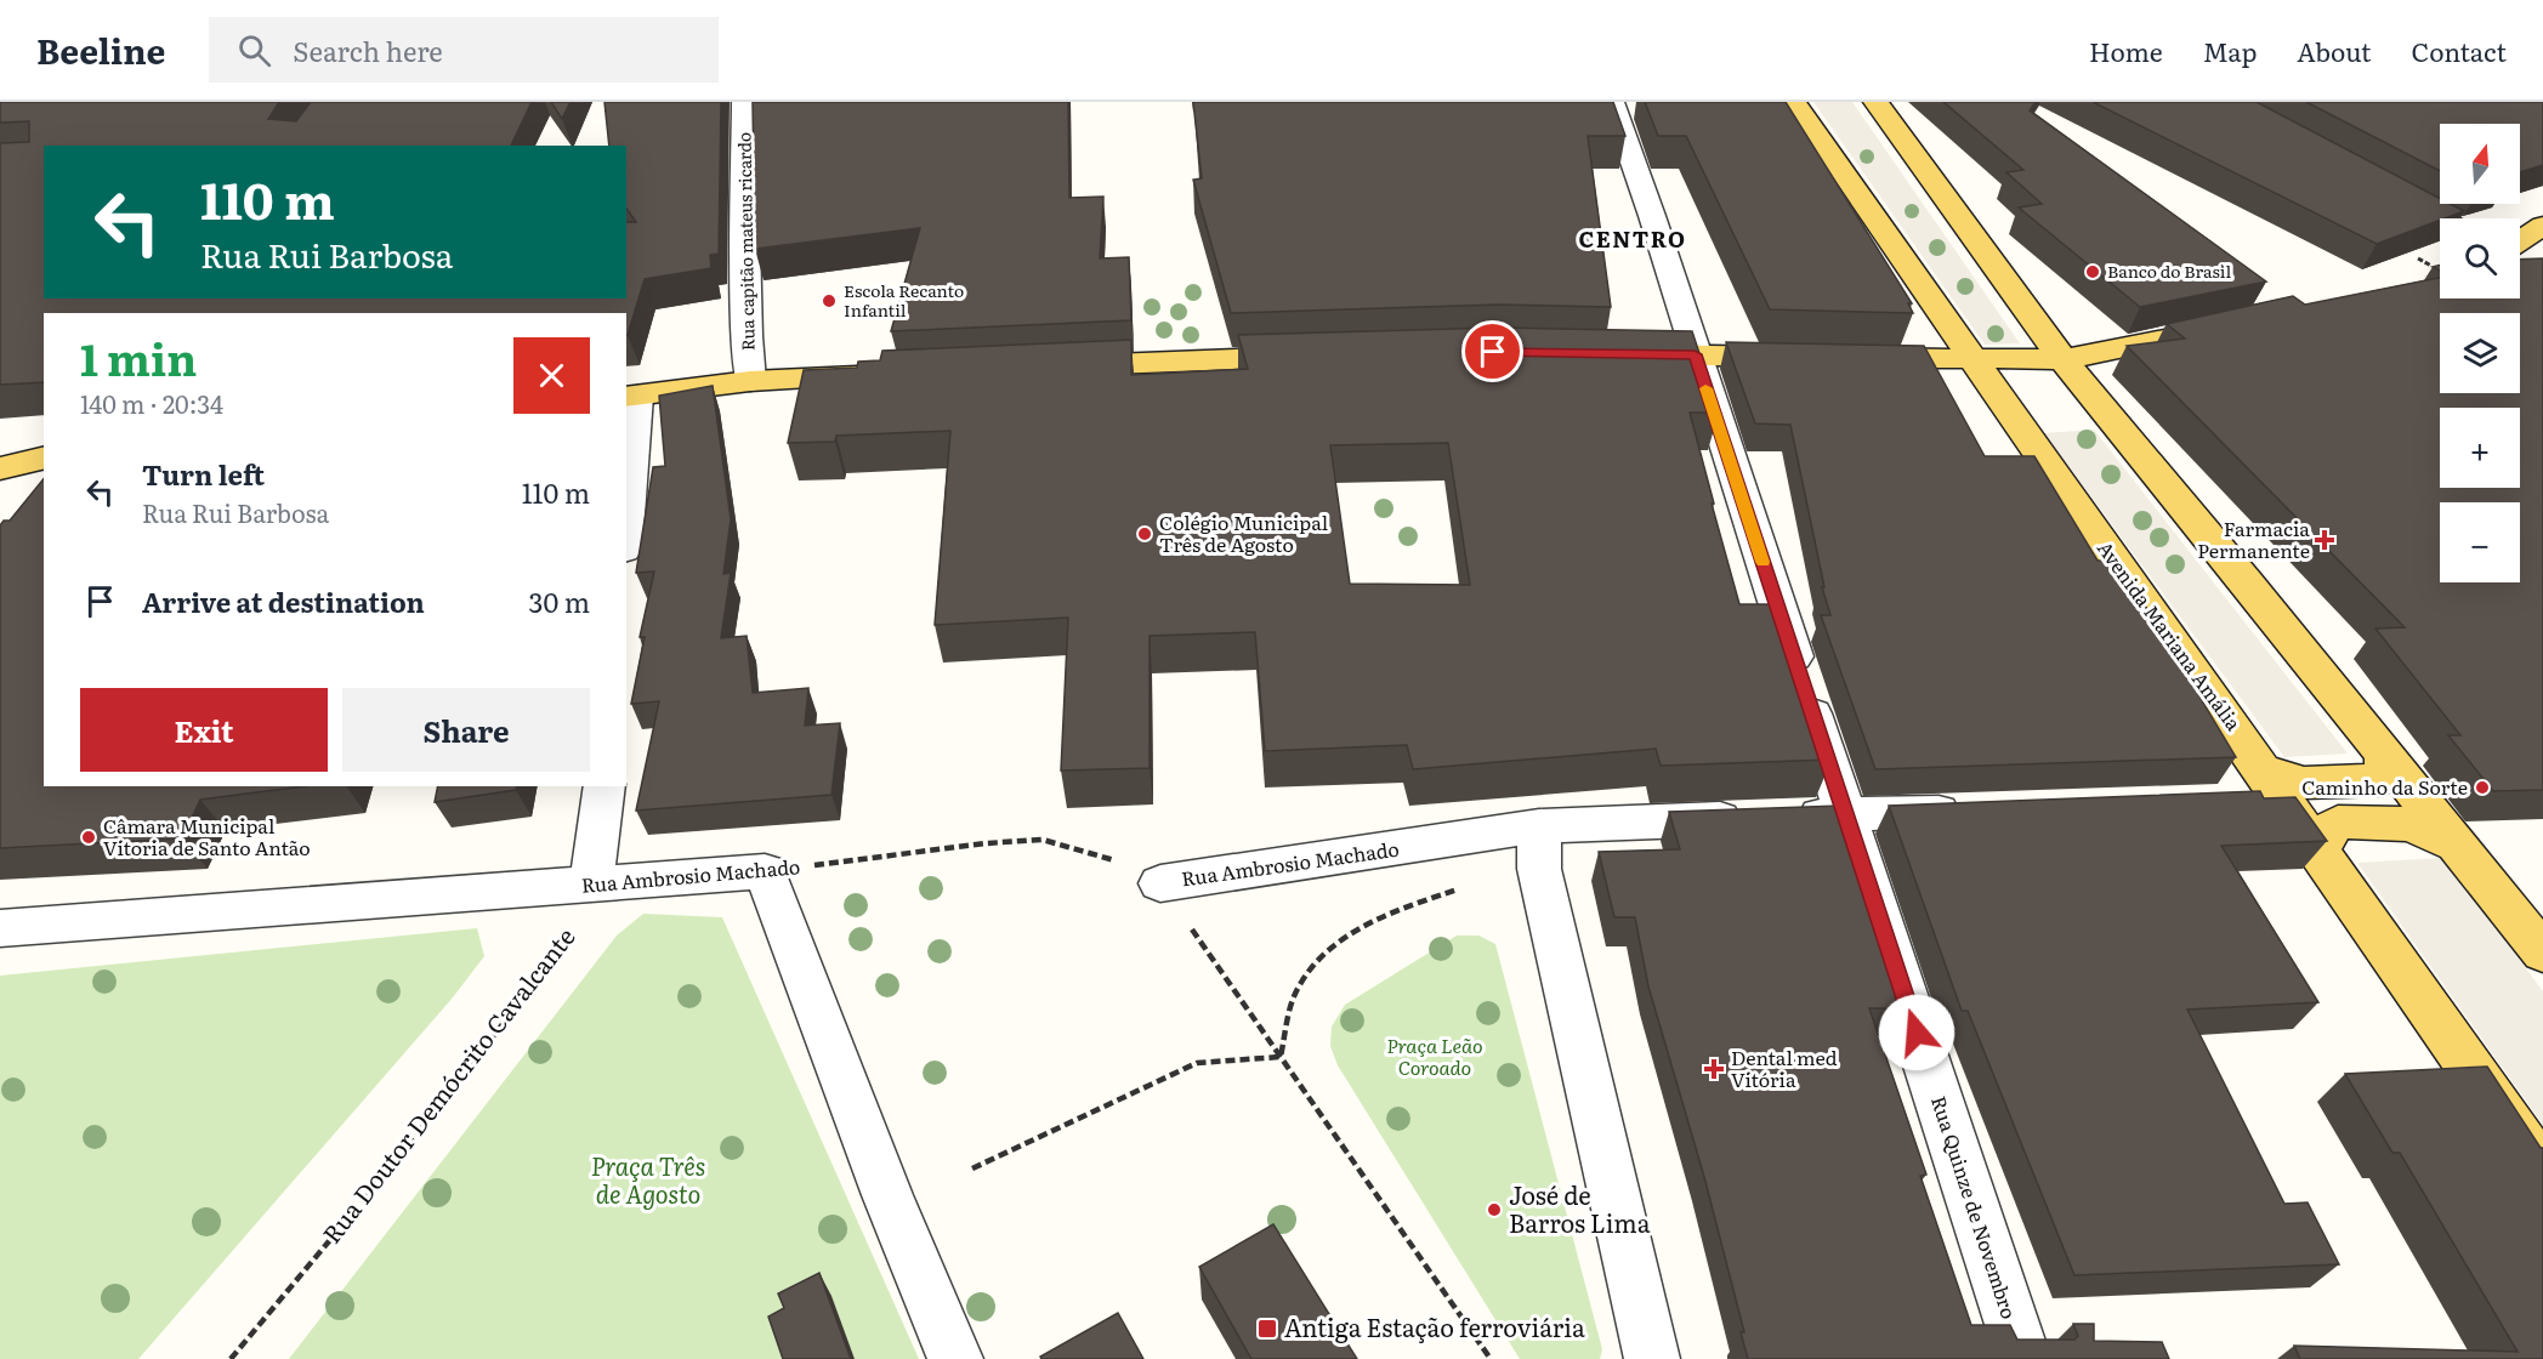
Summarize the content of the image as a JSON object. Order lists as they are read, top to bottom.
{
  "streets": {
    "main road": ["Avenida Mariana Amália"],
    "street": ["Rua capitão mateus ricardo", "Rua Ambrosio Machado", "Rua Quinze de Novembro"],
    "path": ["Rua Doutor Demócrito Cavalcante"]
  },
  "crossings": [
    ["Rua Ambrosio Machado", "Rua Doutor Demócrito Cavalcante"],
    ["Rua Ambrosio Machado", "Rua Quinze de Novembro"]
  ],
  "districts": ["CENTRO"],
  "parks": ["Praça Leão Coroado", "Praça Três de Agosto"],
  "places": {
    "other": [
      "Banco do Brasil",
      "Escola Recanto Infantil",
      "Colégio Municipal Três de Agosto",
      "Caminho da Sorte",
      "Câmara Municipal Vitoria de Santo Antão",
      "José de Barros Lima"
    ],
    "health": ["Farmacia Permanente", "Dental med Vitória"],
    "transit": ["Antiga Estação ferroviária"]
  },
  "north": "top",
  "page": {
    "header": "Beeline",
    "search": "Search here",
    "nav": [
      "Home",
      "Map",
      "About",
      "Contact"
    ],
    "map_buttons": ["+", "−"],
    "turn": ["110 m", "Rua Rui Barbosa"],
    "heading": ["1 min", "140 m · 20:34"],
    "list": [
      {
        "name": "Turn left",
        "note": "Rua Rui Barbosa",
        "value": "110 m"
      },
      {
        "name": "Arrive at destination",
        "value": "30 m"
      }
    ],
    "buttons": ["Exit", "Share"]
  }
}
